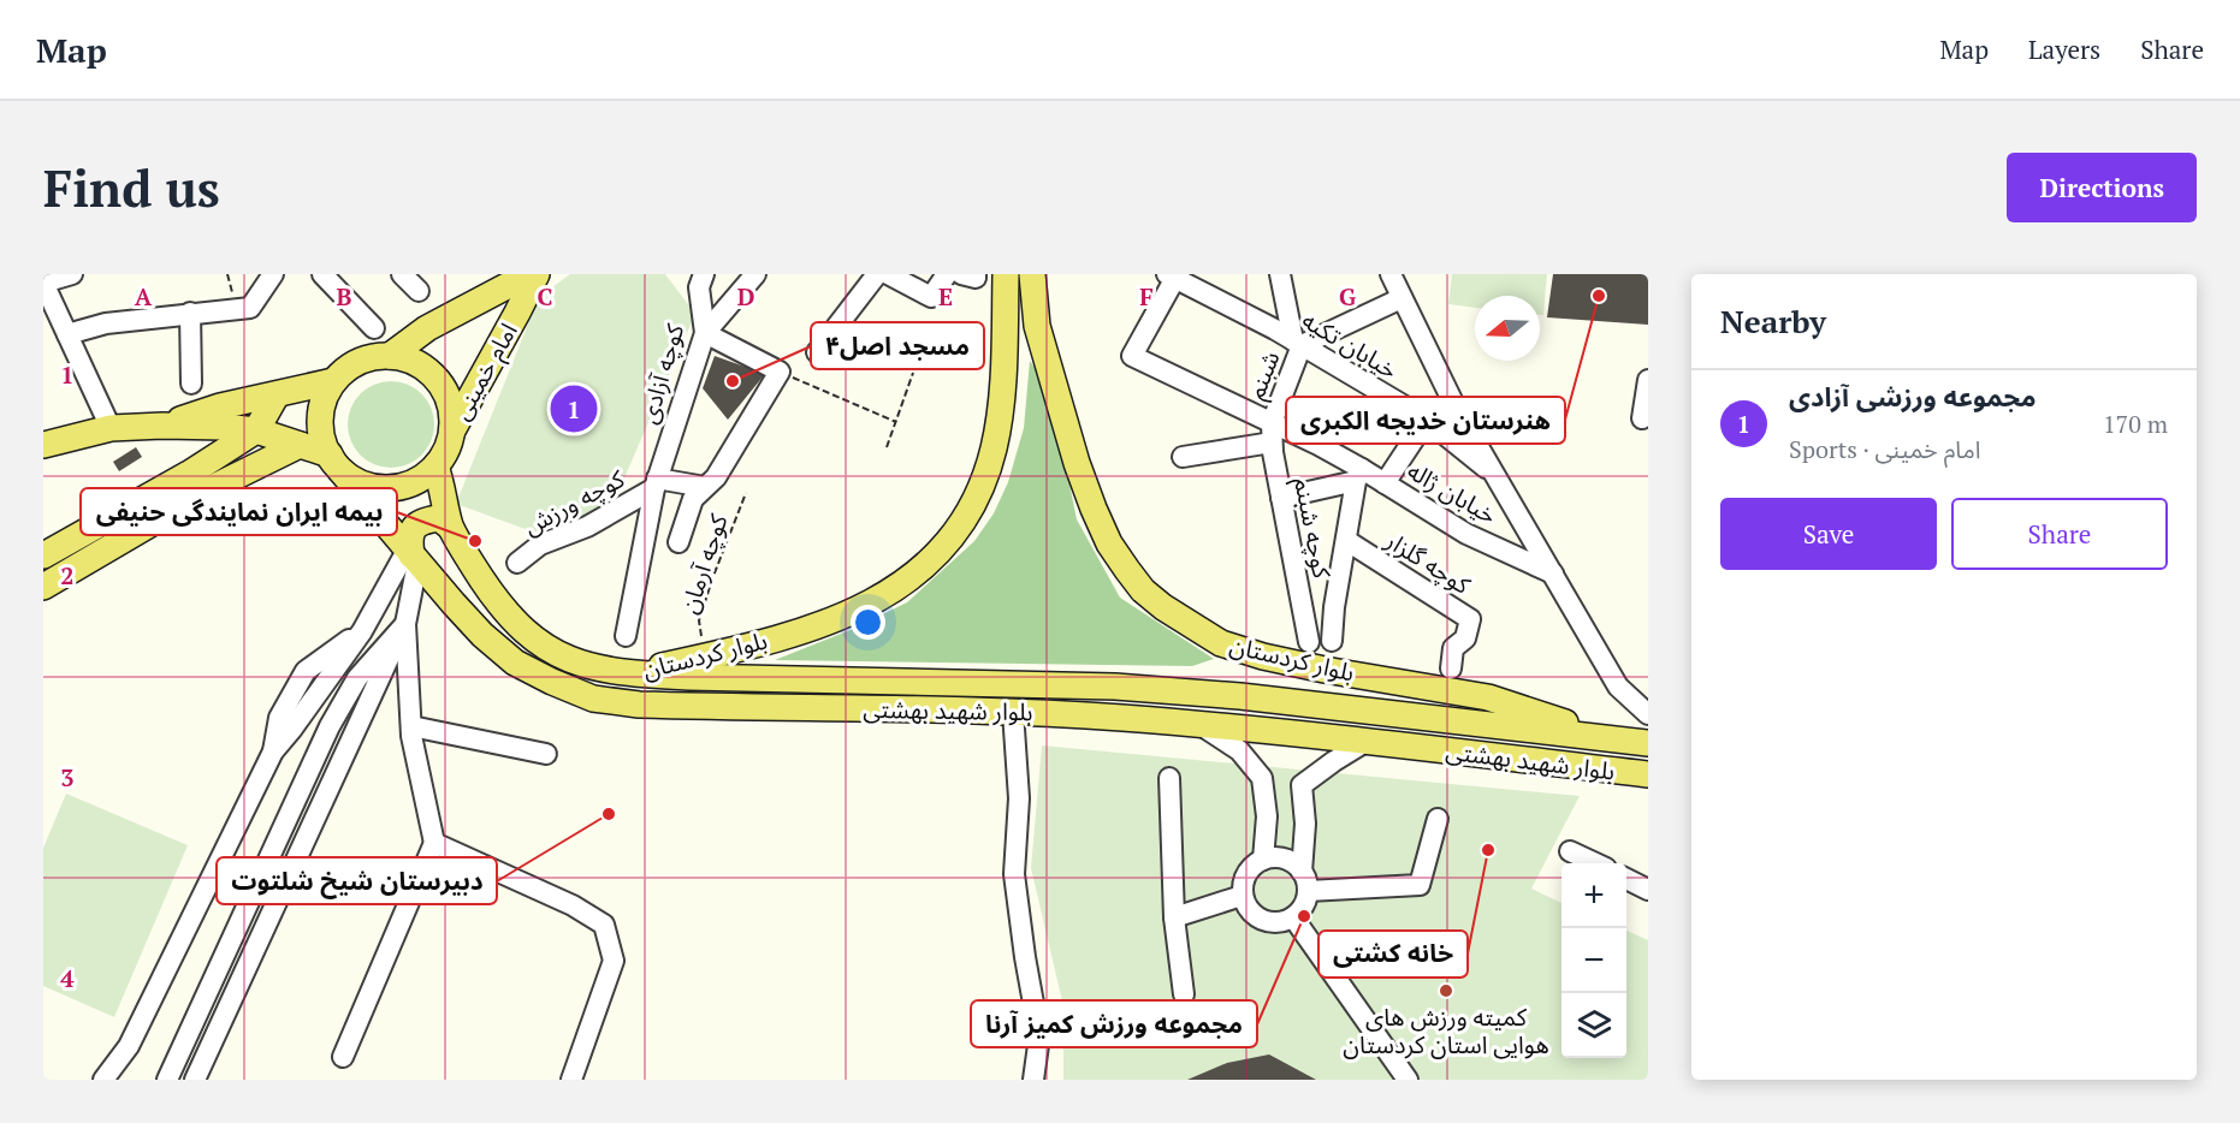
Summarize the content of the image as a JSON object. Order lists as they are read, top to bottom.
{
  "streets": {
    "main road": ["امام خمینی", "بلوار کردستان", "بلوار شهید بهشتی"],
    "street": [
      "خیابان تکیه",
      "کوچه آزادی",
      "شبنم",
      "خیابان ژاله",
      "کوچه ورزش",
      "کوچه شبنم",
      "کوچه گلزار"
    ],
    "path": ["کوچه آرمان"]
  },
  "crossings": [
    ["خیابان تکیه", "شبنم"],
    ["خیابان تکیه", "خیابان ژاله"],
    ["امام خمینی", "بلوار شهید بهشتی"],
    ["کوچه آزادی", "کوچه ورزش"],
    ["شبنم", "خیابان ژاله"],
    ["شبنم", "کوچه شبنم"],
    ["خیابان ژاله", "کوچه شبنم"],
    ["بلوار کردستان", "بلوار شهید بهشتی"]
  ],
  "places": [
    "هنرستان خدیجه الکبری",
    "مسجد اصل۴",
    "بیمه ایران نمایندگی حنیفی",
    "دبیرستان شیخ شلتوت",
    "خانه کشتی",
    "مجموعه ورزش کمیز آرنا",
    "کمیته ورزش های هوایی استان کردستان"
  ],
  "north": "left",
  "page": {
    "header": "Map",
    "nav": ["Map", "Layers", "Share"],
    "buttons": [
      "Directions",
      ["Save", "Share"]
    ],
    "title": "Find us",
    "heading": "Nearby",
    "list": [
      {
        "mark": "1",
        "name": "مجموعه ورزشی آزادی",
        "note": "Sports · امام خمینی",
        "value": "170 m"
      }
    ],
    "pins": "1",
    "map_buttons": ["+", "−"]
  },
  "grid": {
    "columns": [
      "A",
      "B",
      "C",
      "D",
      "E",
      "F",
      "G"
    ],
    "rows": [
      "1",
      "2",
      "3",
      "4"
    ]
  }
}
